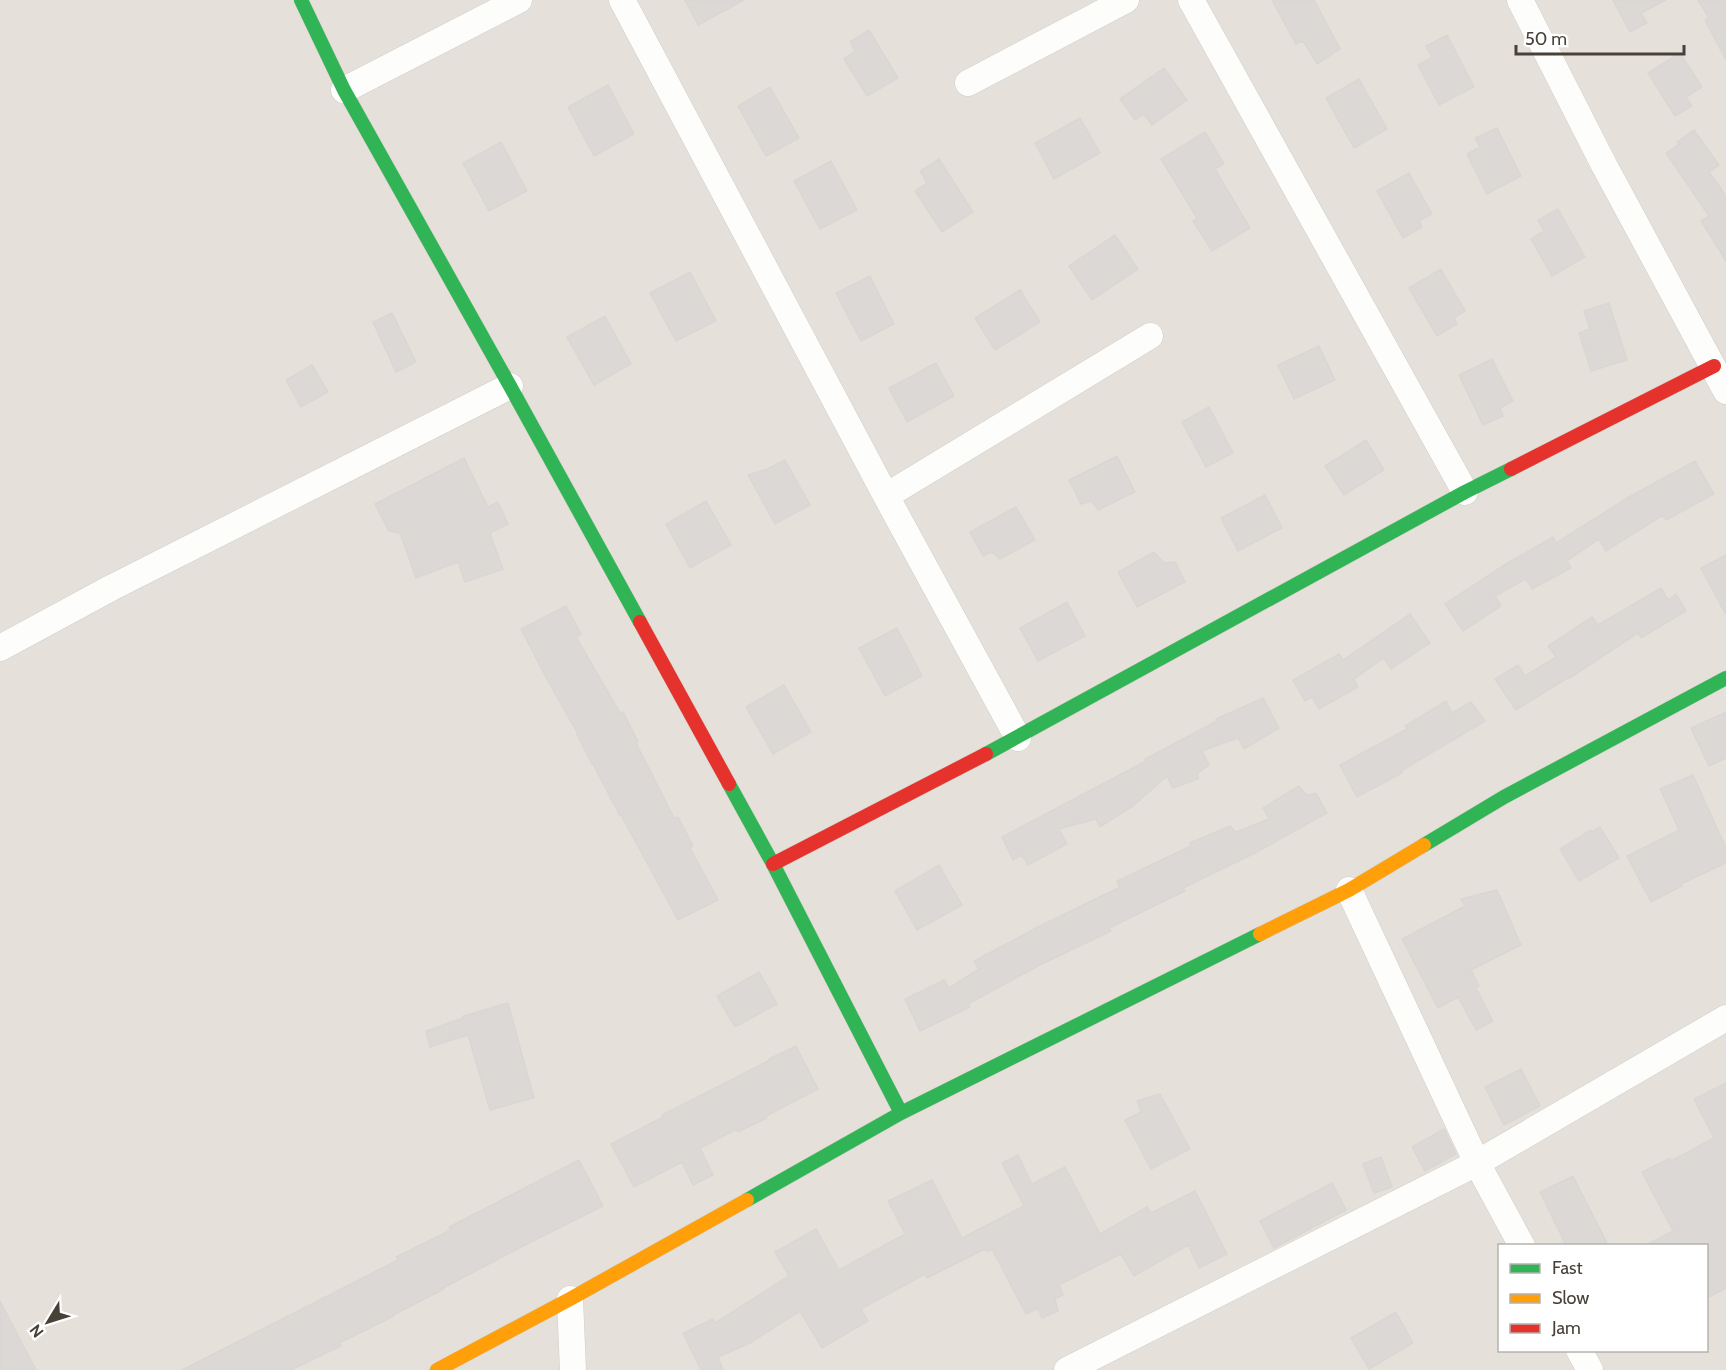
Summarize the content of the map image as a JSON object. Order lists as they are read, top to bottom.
{
  "legend": ["Fast", "Slow", "Jam"],
  "scale_bar": "50 m",
  "north": "bottom left"
}
